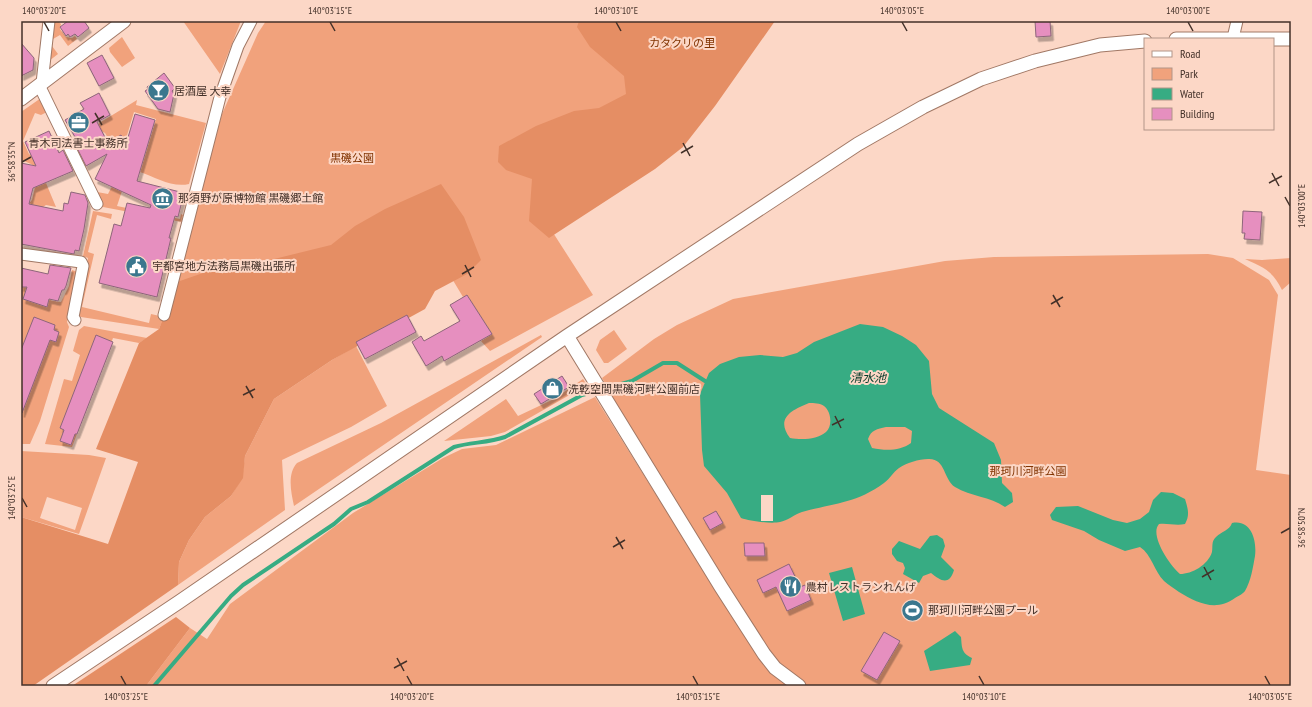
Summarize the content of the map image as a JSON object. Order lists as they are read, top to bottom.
{
  "water": ["清水池"],
  "parks": ["カタクリの里", "黒磯公園", "那珂川河畔公園"],
  "places": {
    "bar": ["居酒屋 大幸"],
    "office": ["青木司法書士事務所"],
    "museum": ["那須野が原博物館 黒磯郷土館"],
    "public building": ["宇都宮地方法務局黒磯出張所"],
    "shop": ["洗乾空間黒磯河畔公園前店"],
    "restaurant": ["農村レストランれんげ"],
    "sports": ["那珂川河畔公園プール"]
  },
  "legend": [
    "Road",
    "Park",
    "Water",
    "Building"
  ],
  "coordinates": [
    "140°03'20\"E",
    "140°03'15\"E",
    "140°03'10\"E",
    "140°03'05\"E",
    "140°03'00\"E",
    "36°58'35\"N",
    "140°03'25\"E",
    "36°58'50\"N"
  ]
}
